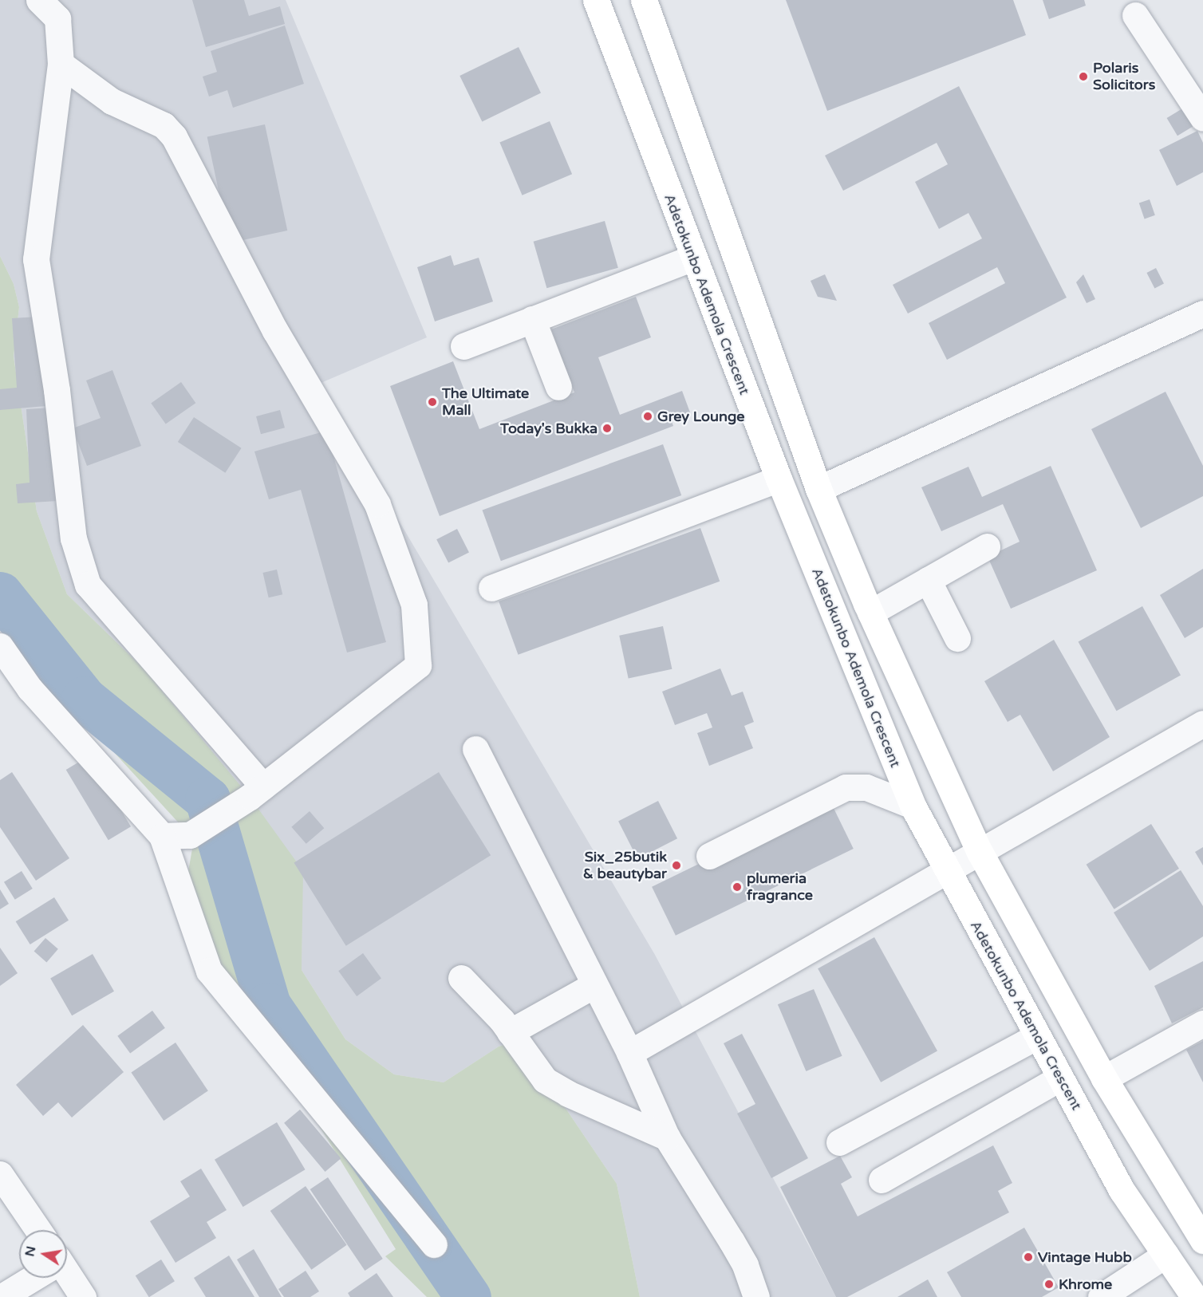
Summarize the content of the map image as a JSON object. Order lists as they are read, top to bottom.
{
  "streets": {
    "main road": ["Adetokunbo Ademola Crescent"]
  },
  "places": [
    "Polaris Solicitors",
    "The Ultimate Mall",
    "Grey Lounge",
    "Today's Bukka",
    "Six_25butik & beautybar",
    "plumeria fragrance",
    "Vintage Hubb",
    "Khrome"
  ],
  "north": "left"
}
